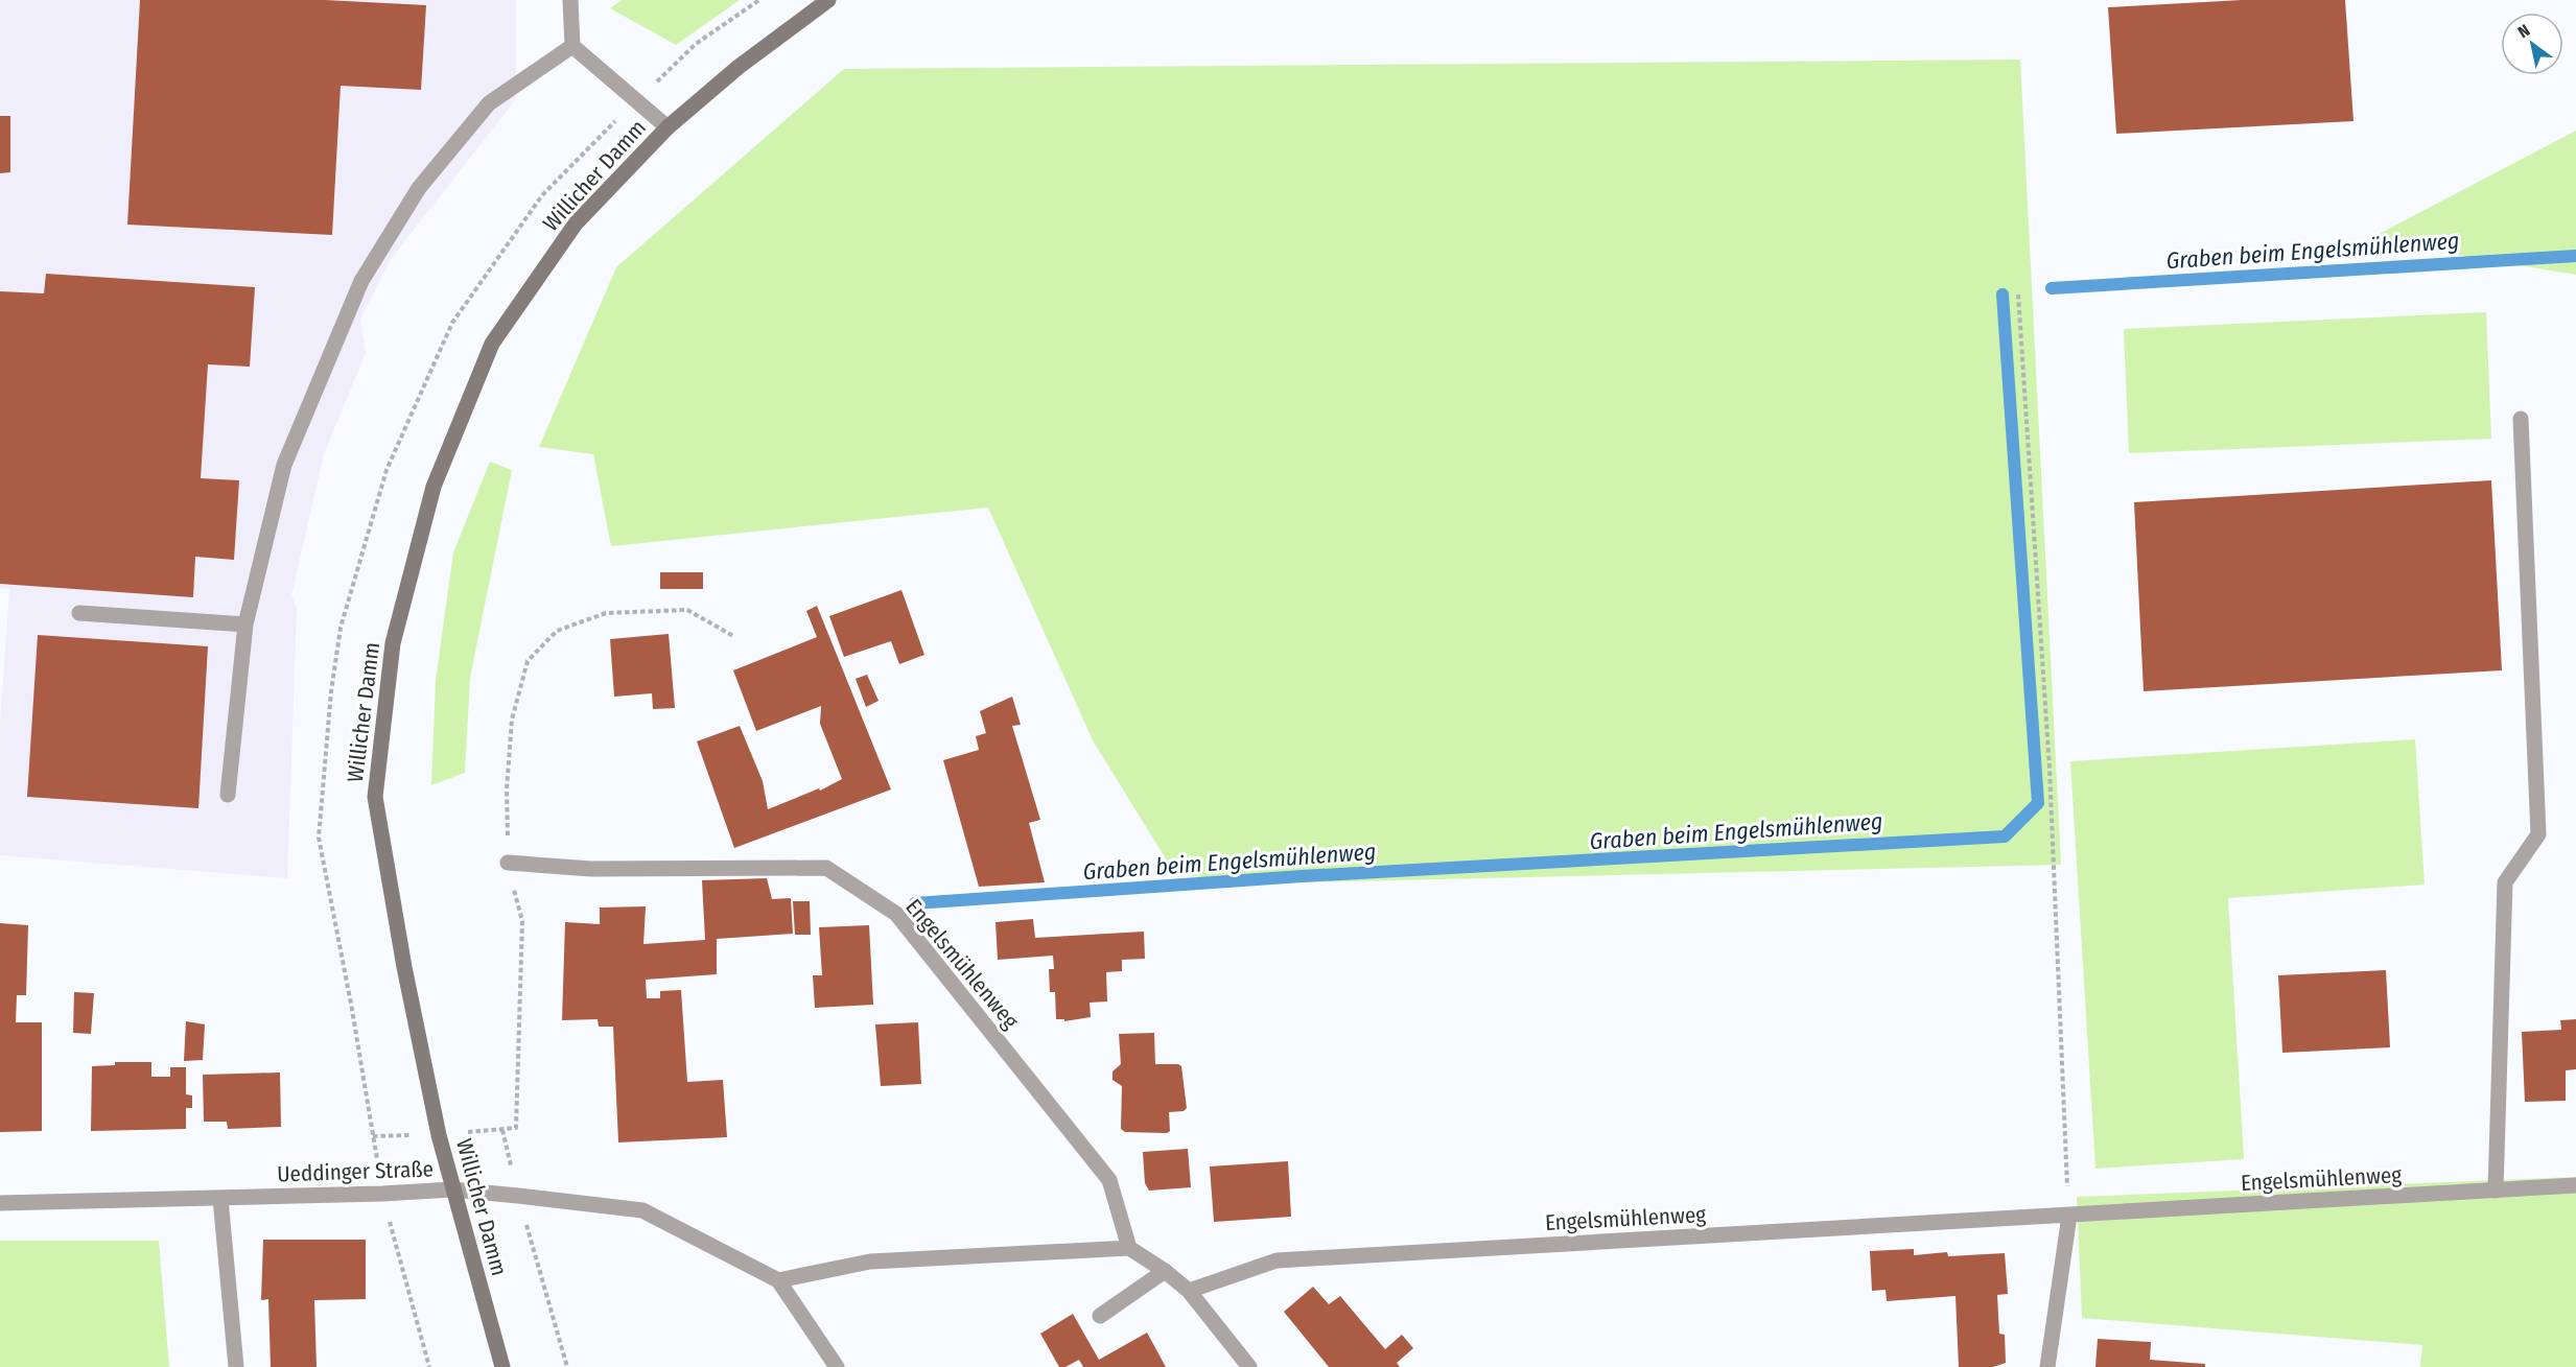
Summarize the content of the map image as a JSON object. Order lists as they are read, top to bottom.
{
  "streets": {
    "main road": ["Willicher Damm"],
    "street": ["Engelsmühlenweg", "Ueddinger Straße"]
  },
  "crossings": [
    ["Willicher Damm", "Ueddinger Straße"]
  ],
  "water": ["Graben beim Engelsmühlenweg"],
  "north": "top left"
}
